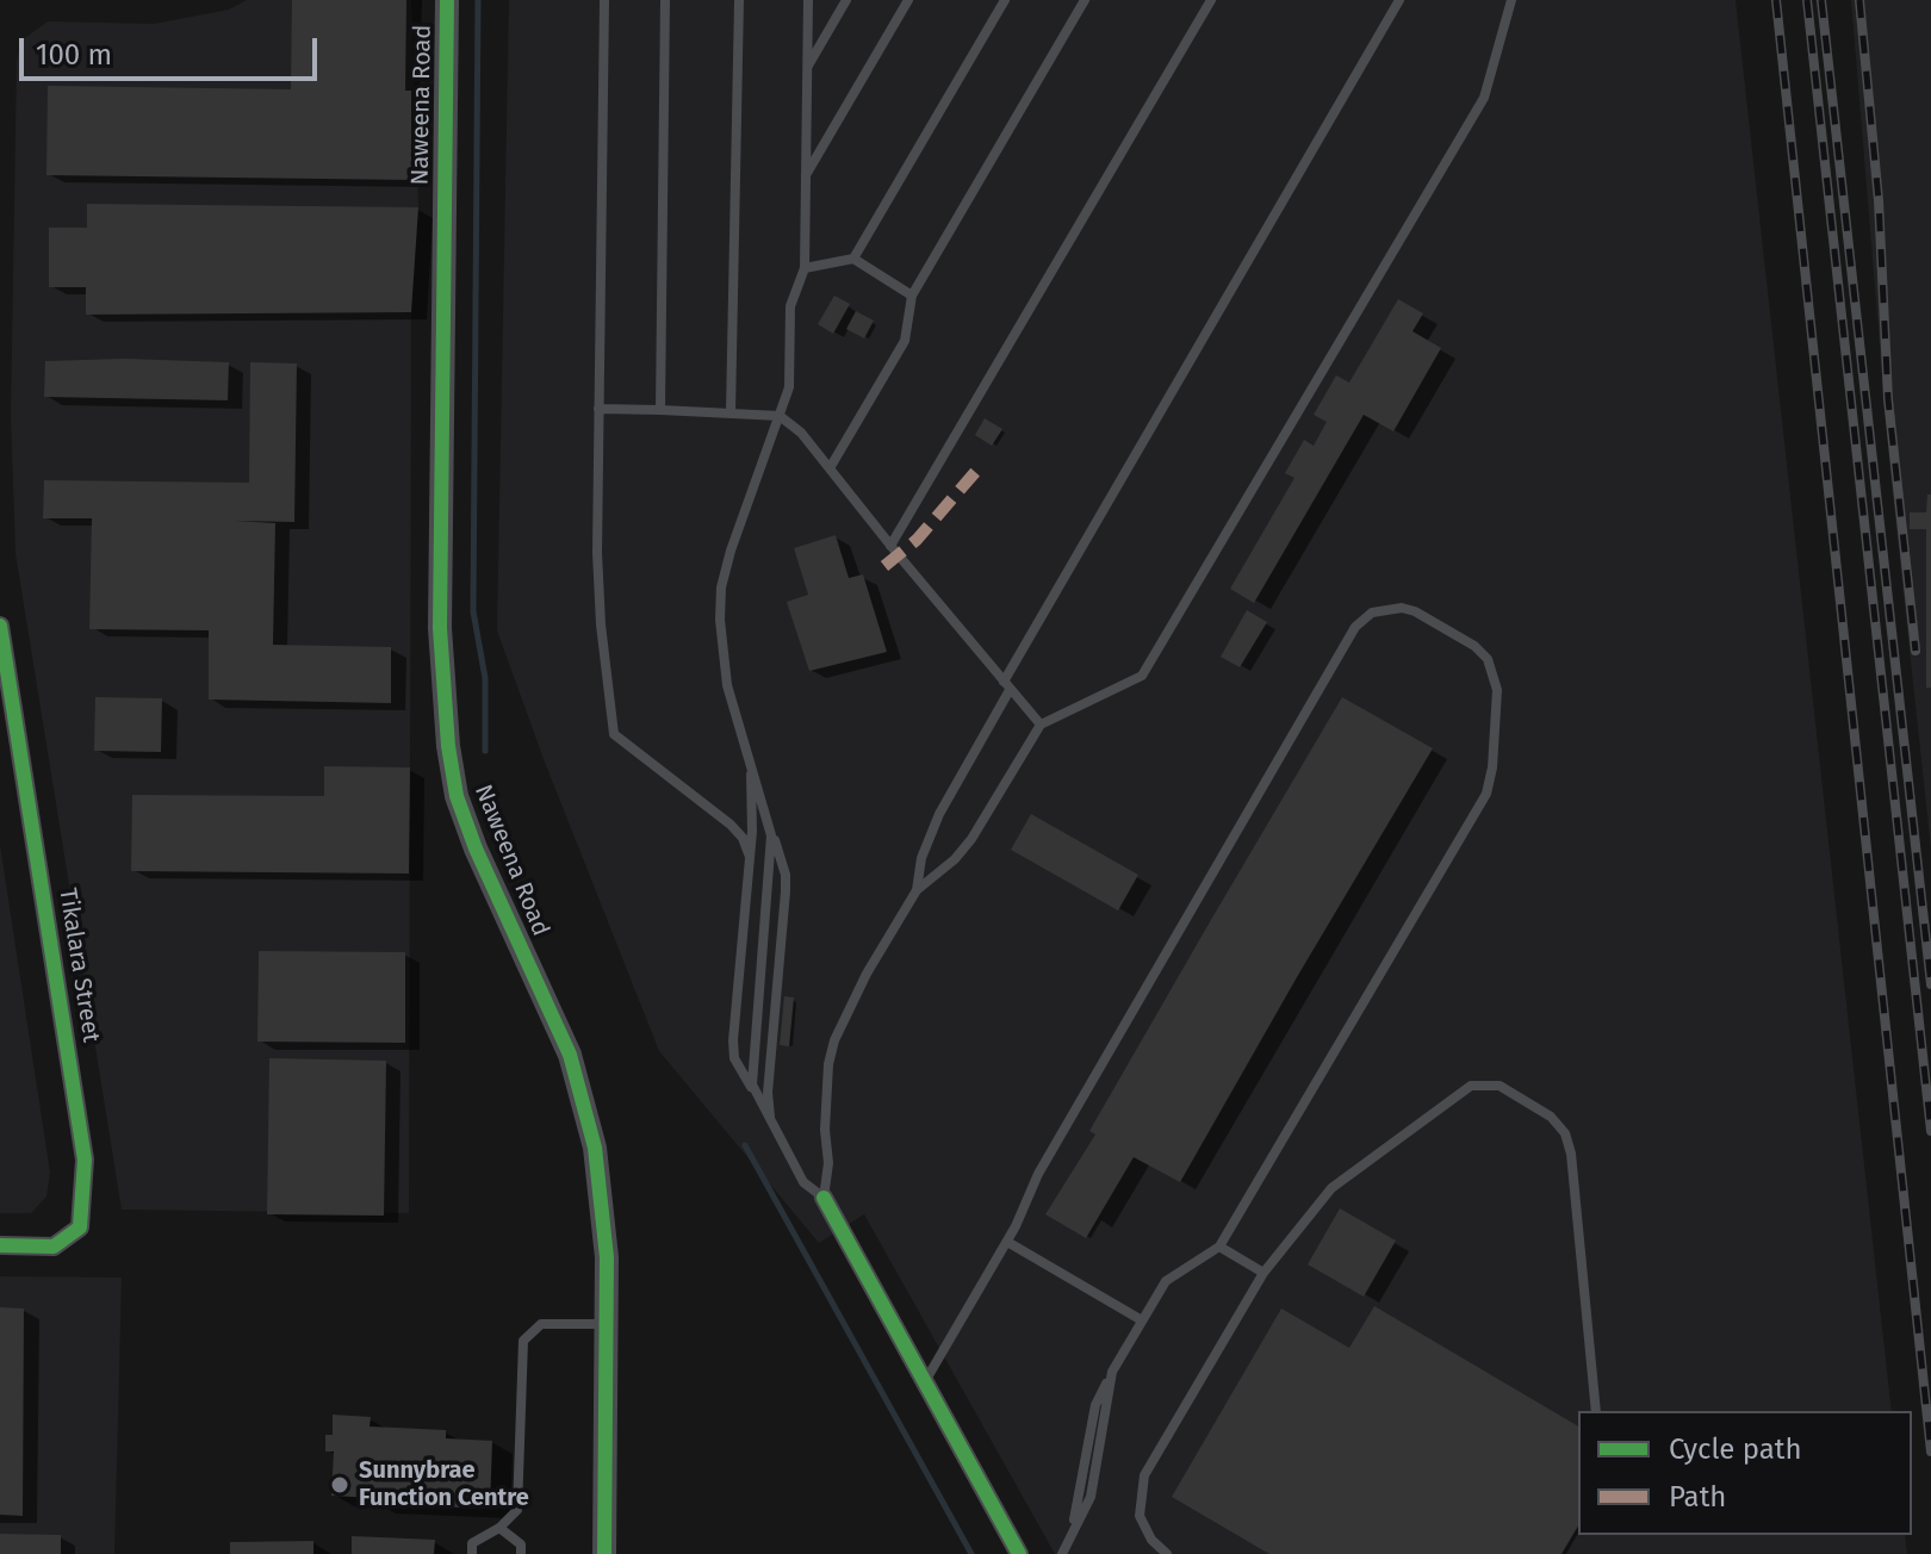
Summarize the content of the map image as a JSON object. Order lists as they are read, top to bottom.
{
  "streets": {
    "street": ["Naweena Road", "Tikalara Street"]
  },
  "places": ["Sunnybrae Function Centre"],
  "legend": ["Cycle path", "Path"],
  "scale_bar": "100 m"
}
